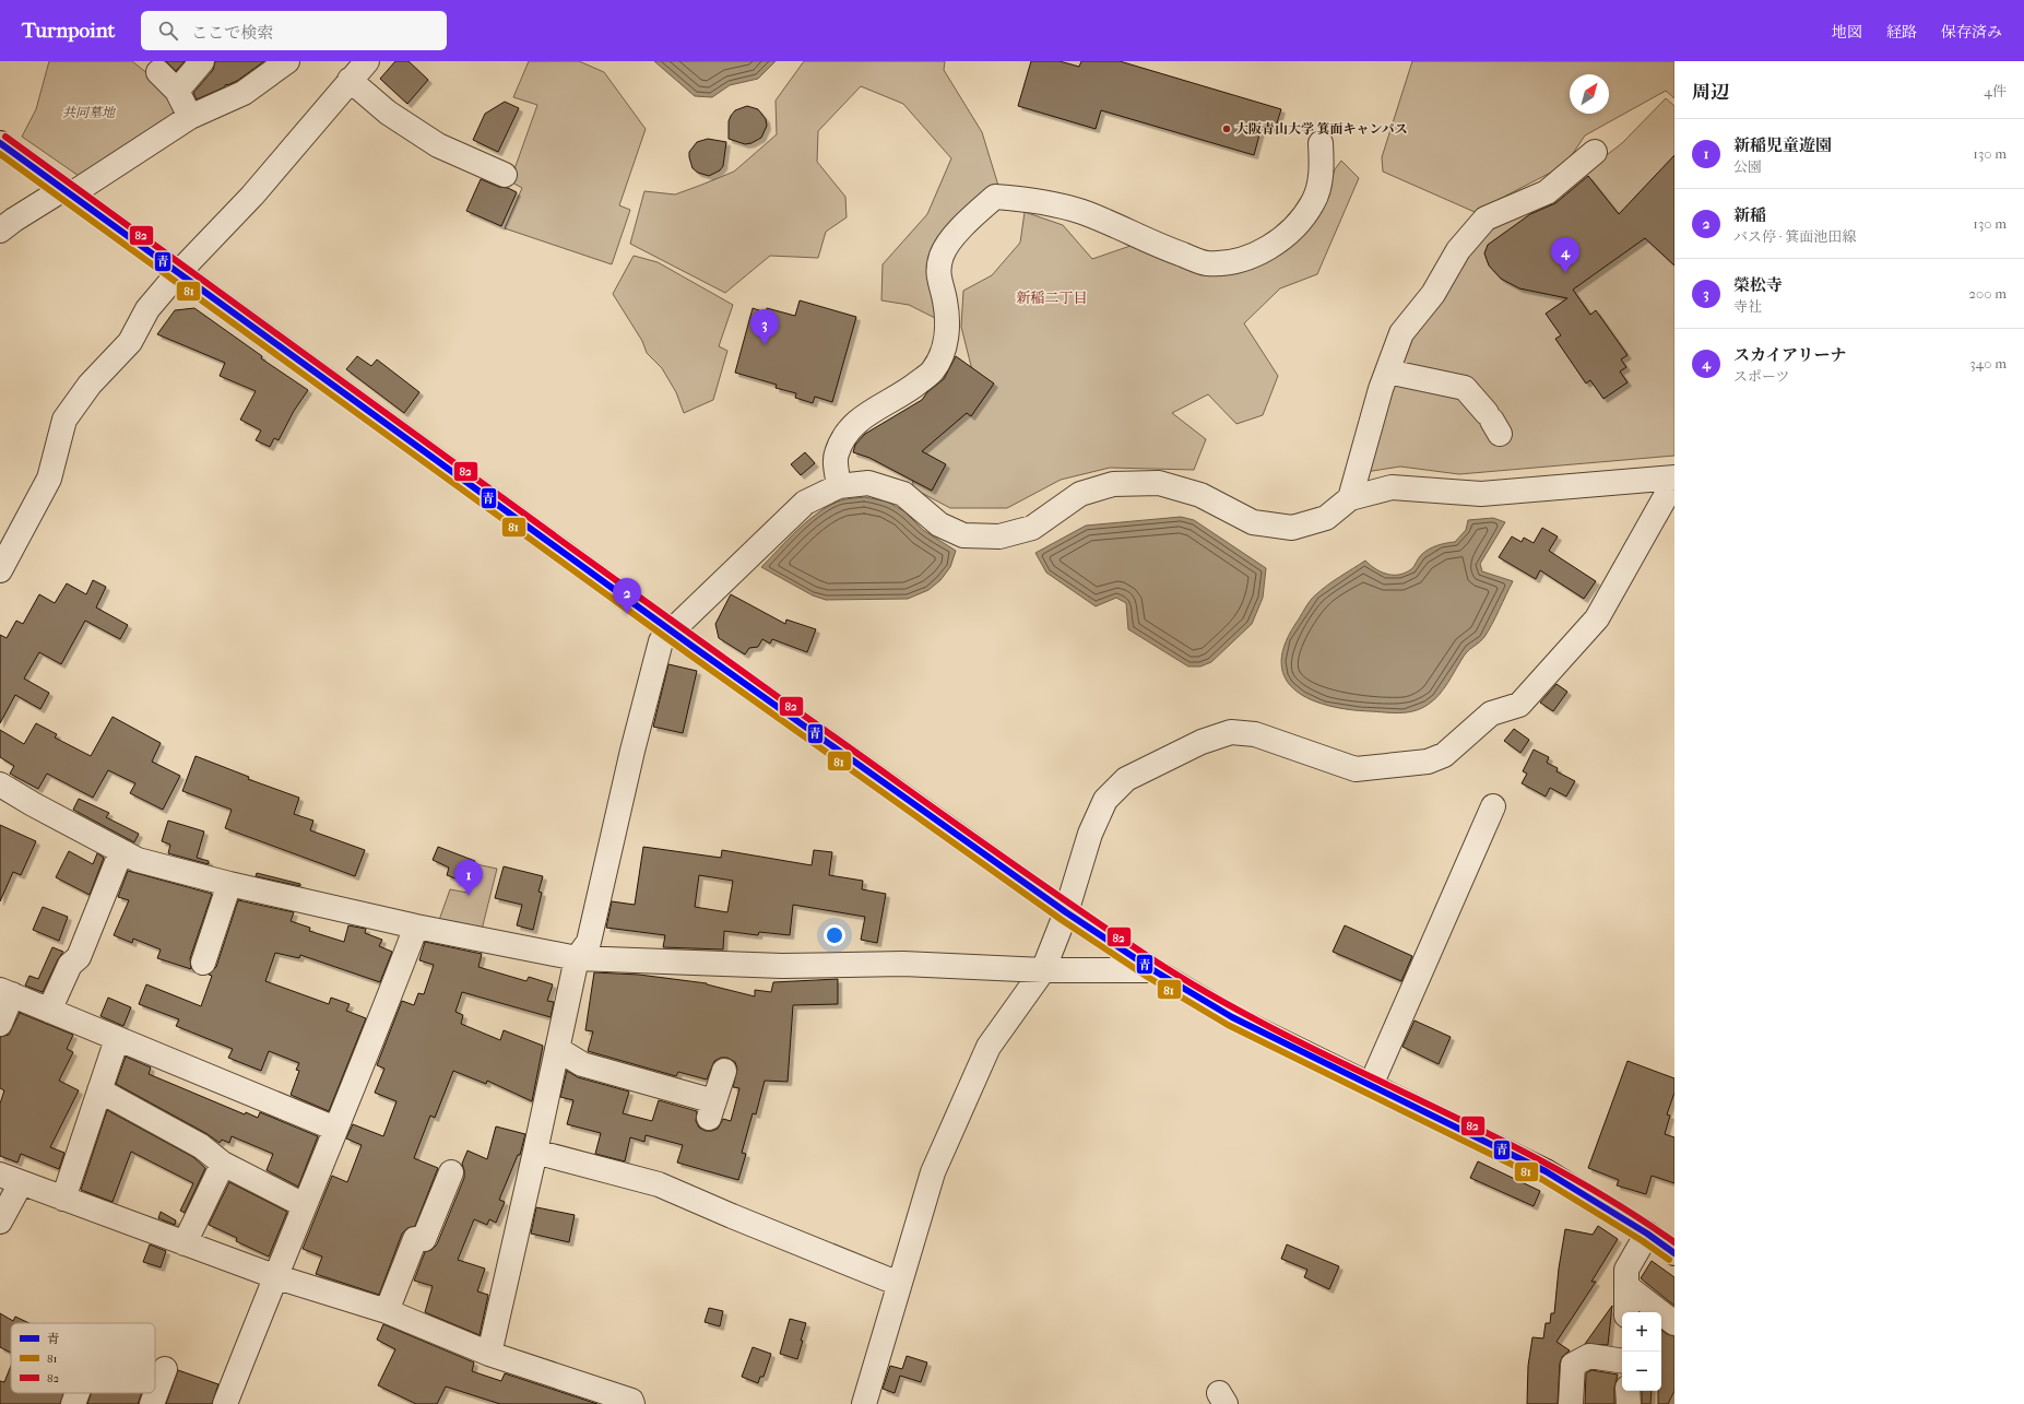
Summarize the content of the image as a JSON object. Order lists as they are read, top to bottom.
{
  "districts": ["新稲二丁目"],
  "parks": ["共同墓地"],
  "places": ["大阪青山大学 箕面キャンパス"],
  "lines": ["transit line 82", "transit line 青", "transit line 81"],
  "legend": ["青", "81", "82"],
  "north": "top right",
  "page": {
    "header": "Turnpoint",
    "search": "ここで検索",
    "nav": ["地図", "経路", "保存済み"],
    "heading": ["周辺", "4件"],
    "list": [
      {
        "mark": "1",
        "name": "新稲児童遊園",
        "note": "公園",
        "value": "130 m"
      },
      {
        "mark": "2",
        "name": "新稲",
        "note": "バス停 · 箕面池田線",
        "value": "130 m"
      },
      {
        "mark": "3",
        "name": "榮松寺",
        "note": "寺社",
        "value": "200 m"
      },
      {
        "mark": "4",
        "name": "スカイアリーナ",
        "note": "スポーツ",
        "value": "340 m"
      }
    ],
    "pins": [
      "4",
      "3",
      "2",
      "1"
    ],
    "map_buttons": ["+", "−"]
  }
}
